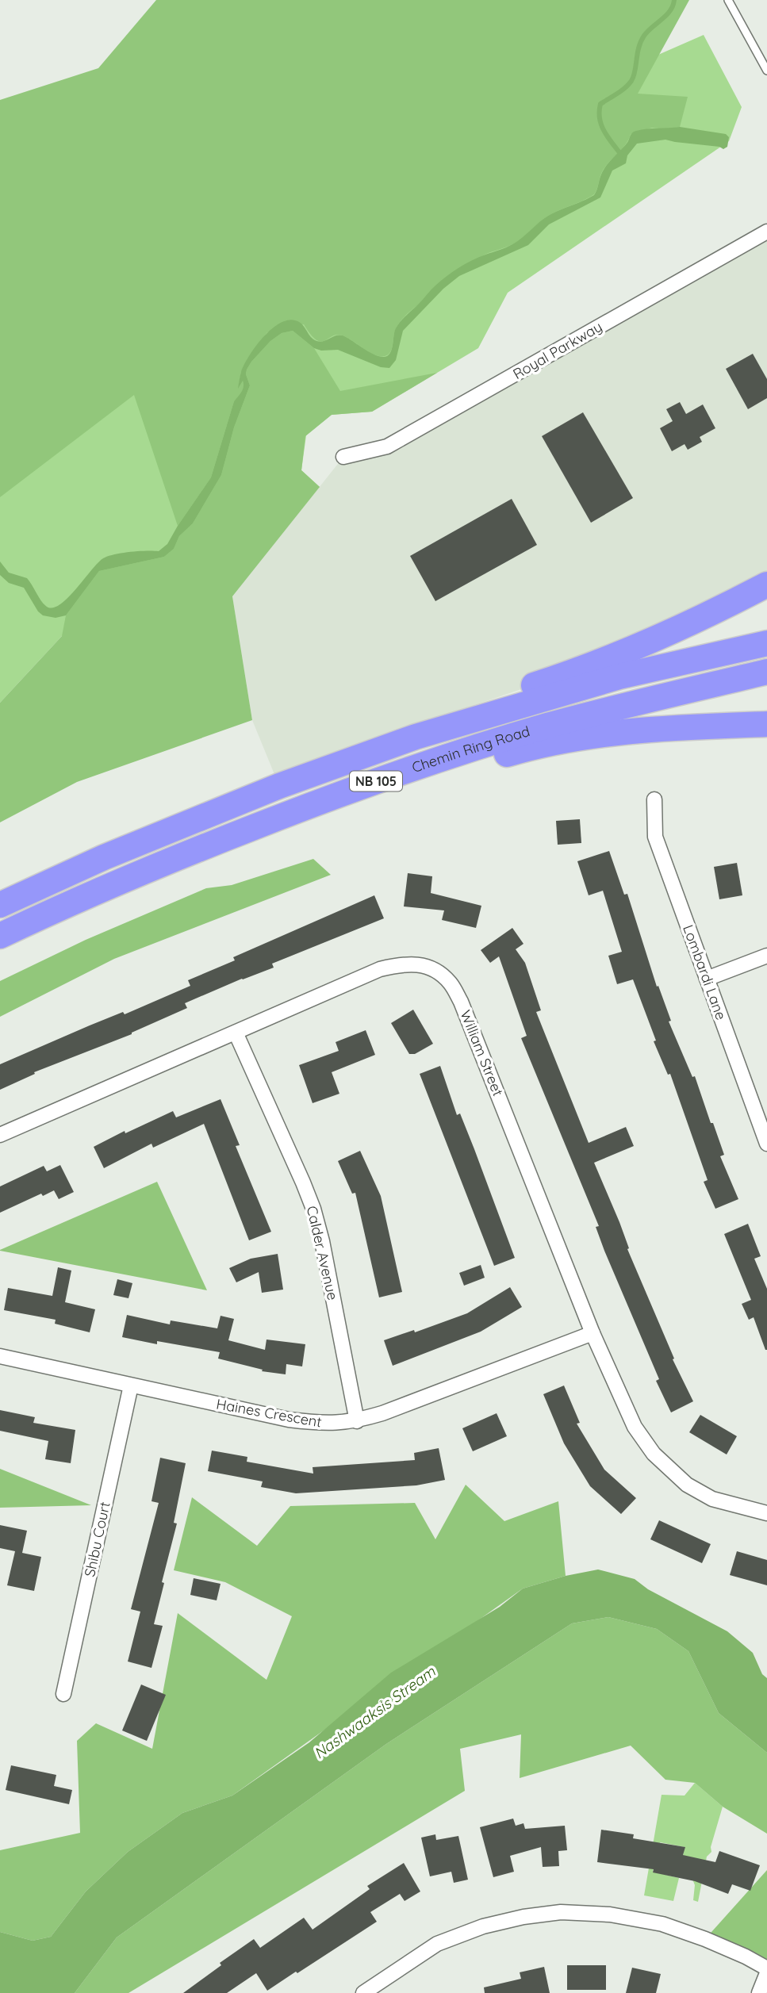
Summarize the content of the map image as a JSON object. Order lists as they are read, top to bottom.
{
  "streets": {
    "highway": ["Chemin Ring Road", "NB 105"],
    "street": [
      "Royal Parkway",
      "Lombardi Lane",
      "William Street",
      "Calder Avenue",
      "Haines Crescent",
      "Shibu Court"
    ]
  },
  "crossings": [
    ["William Street", "Calder Avenue"],
    ["William Street", "Haines Crescent"],
    ["Calder Avenue", "Haines Crescent"],
    ["Haines Crescent", "Shibu Court"]
  ],
  "water": ["Nashwaaksis Stream"]
}
